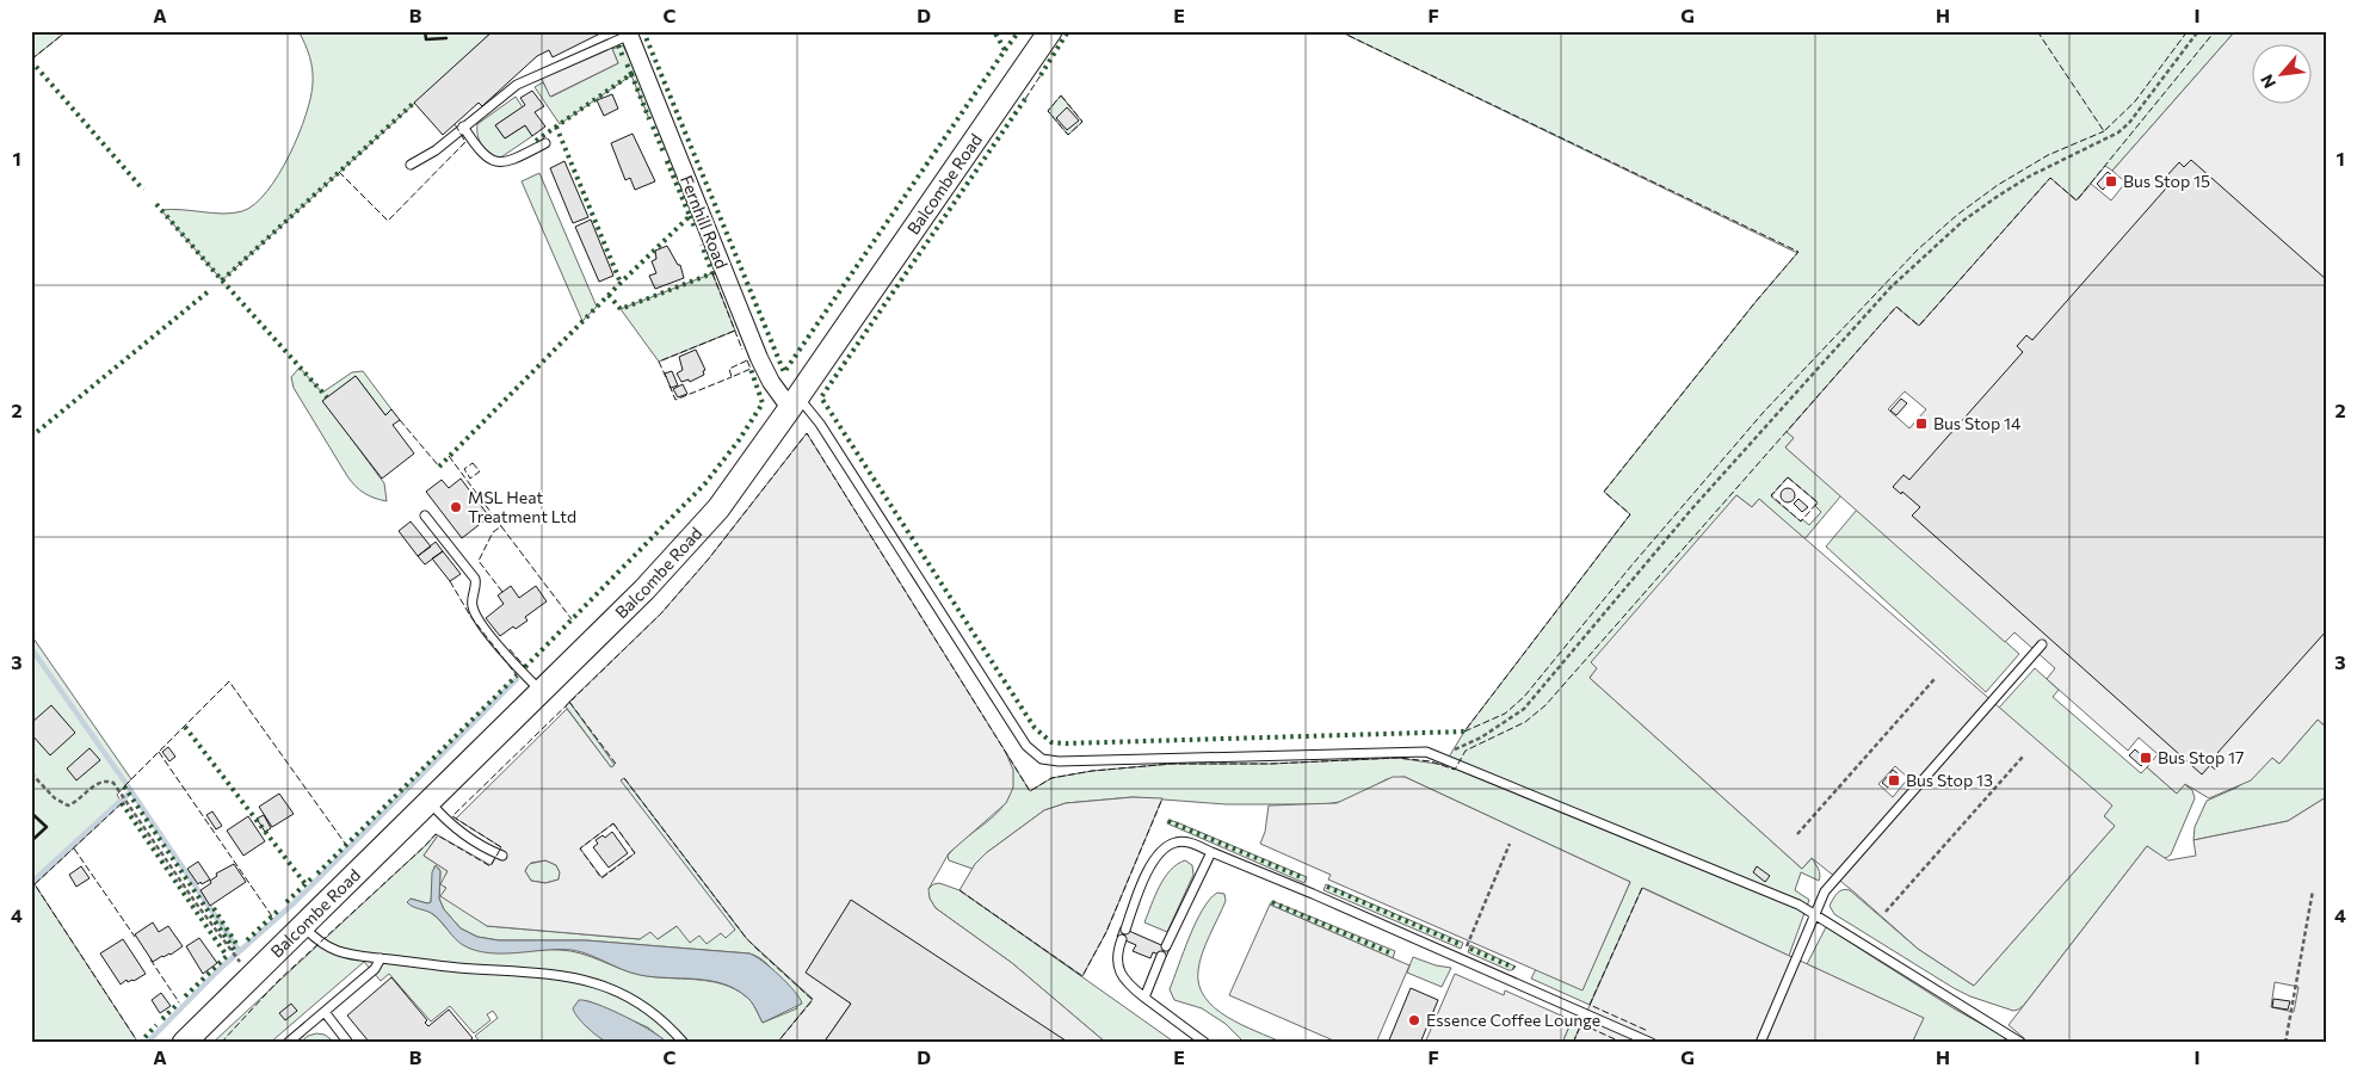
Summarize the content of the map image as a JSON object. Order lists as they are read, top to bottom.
{
  "streets": {
    "main road": ["Balcombe Road"],
    "street": ["Fernhill Road"]
  },
  "crossings": [
    ["Balcombe Road", "Fernhill Road"]
  ],
  "places": {
    "transit": [
      "Bus Stop 15",
      "Bus Stop 14",
      "Bus Stop 17",
      "Bus Stop 13"
    ],
    "other": ["MSL Heat Treatment Ltd", "Essence Coffee Lounge"]
  },
  "north": "bottom left",
  "grid": {
    "columns": [
      "A",
      "B",
      "C",
      "D",
      "E",
      "F",
      "G",
      "H",
      "I"
    ],
    "rows": [
      "1",
      "2",
      "3",
      "4"
    ]
  }
}
